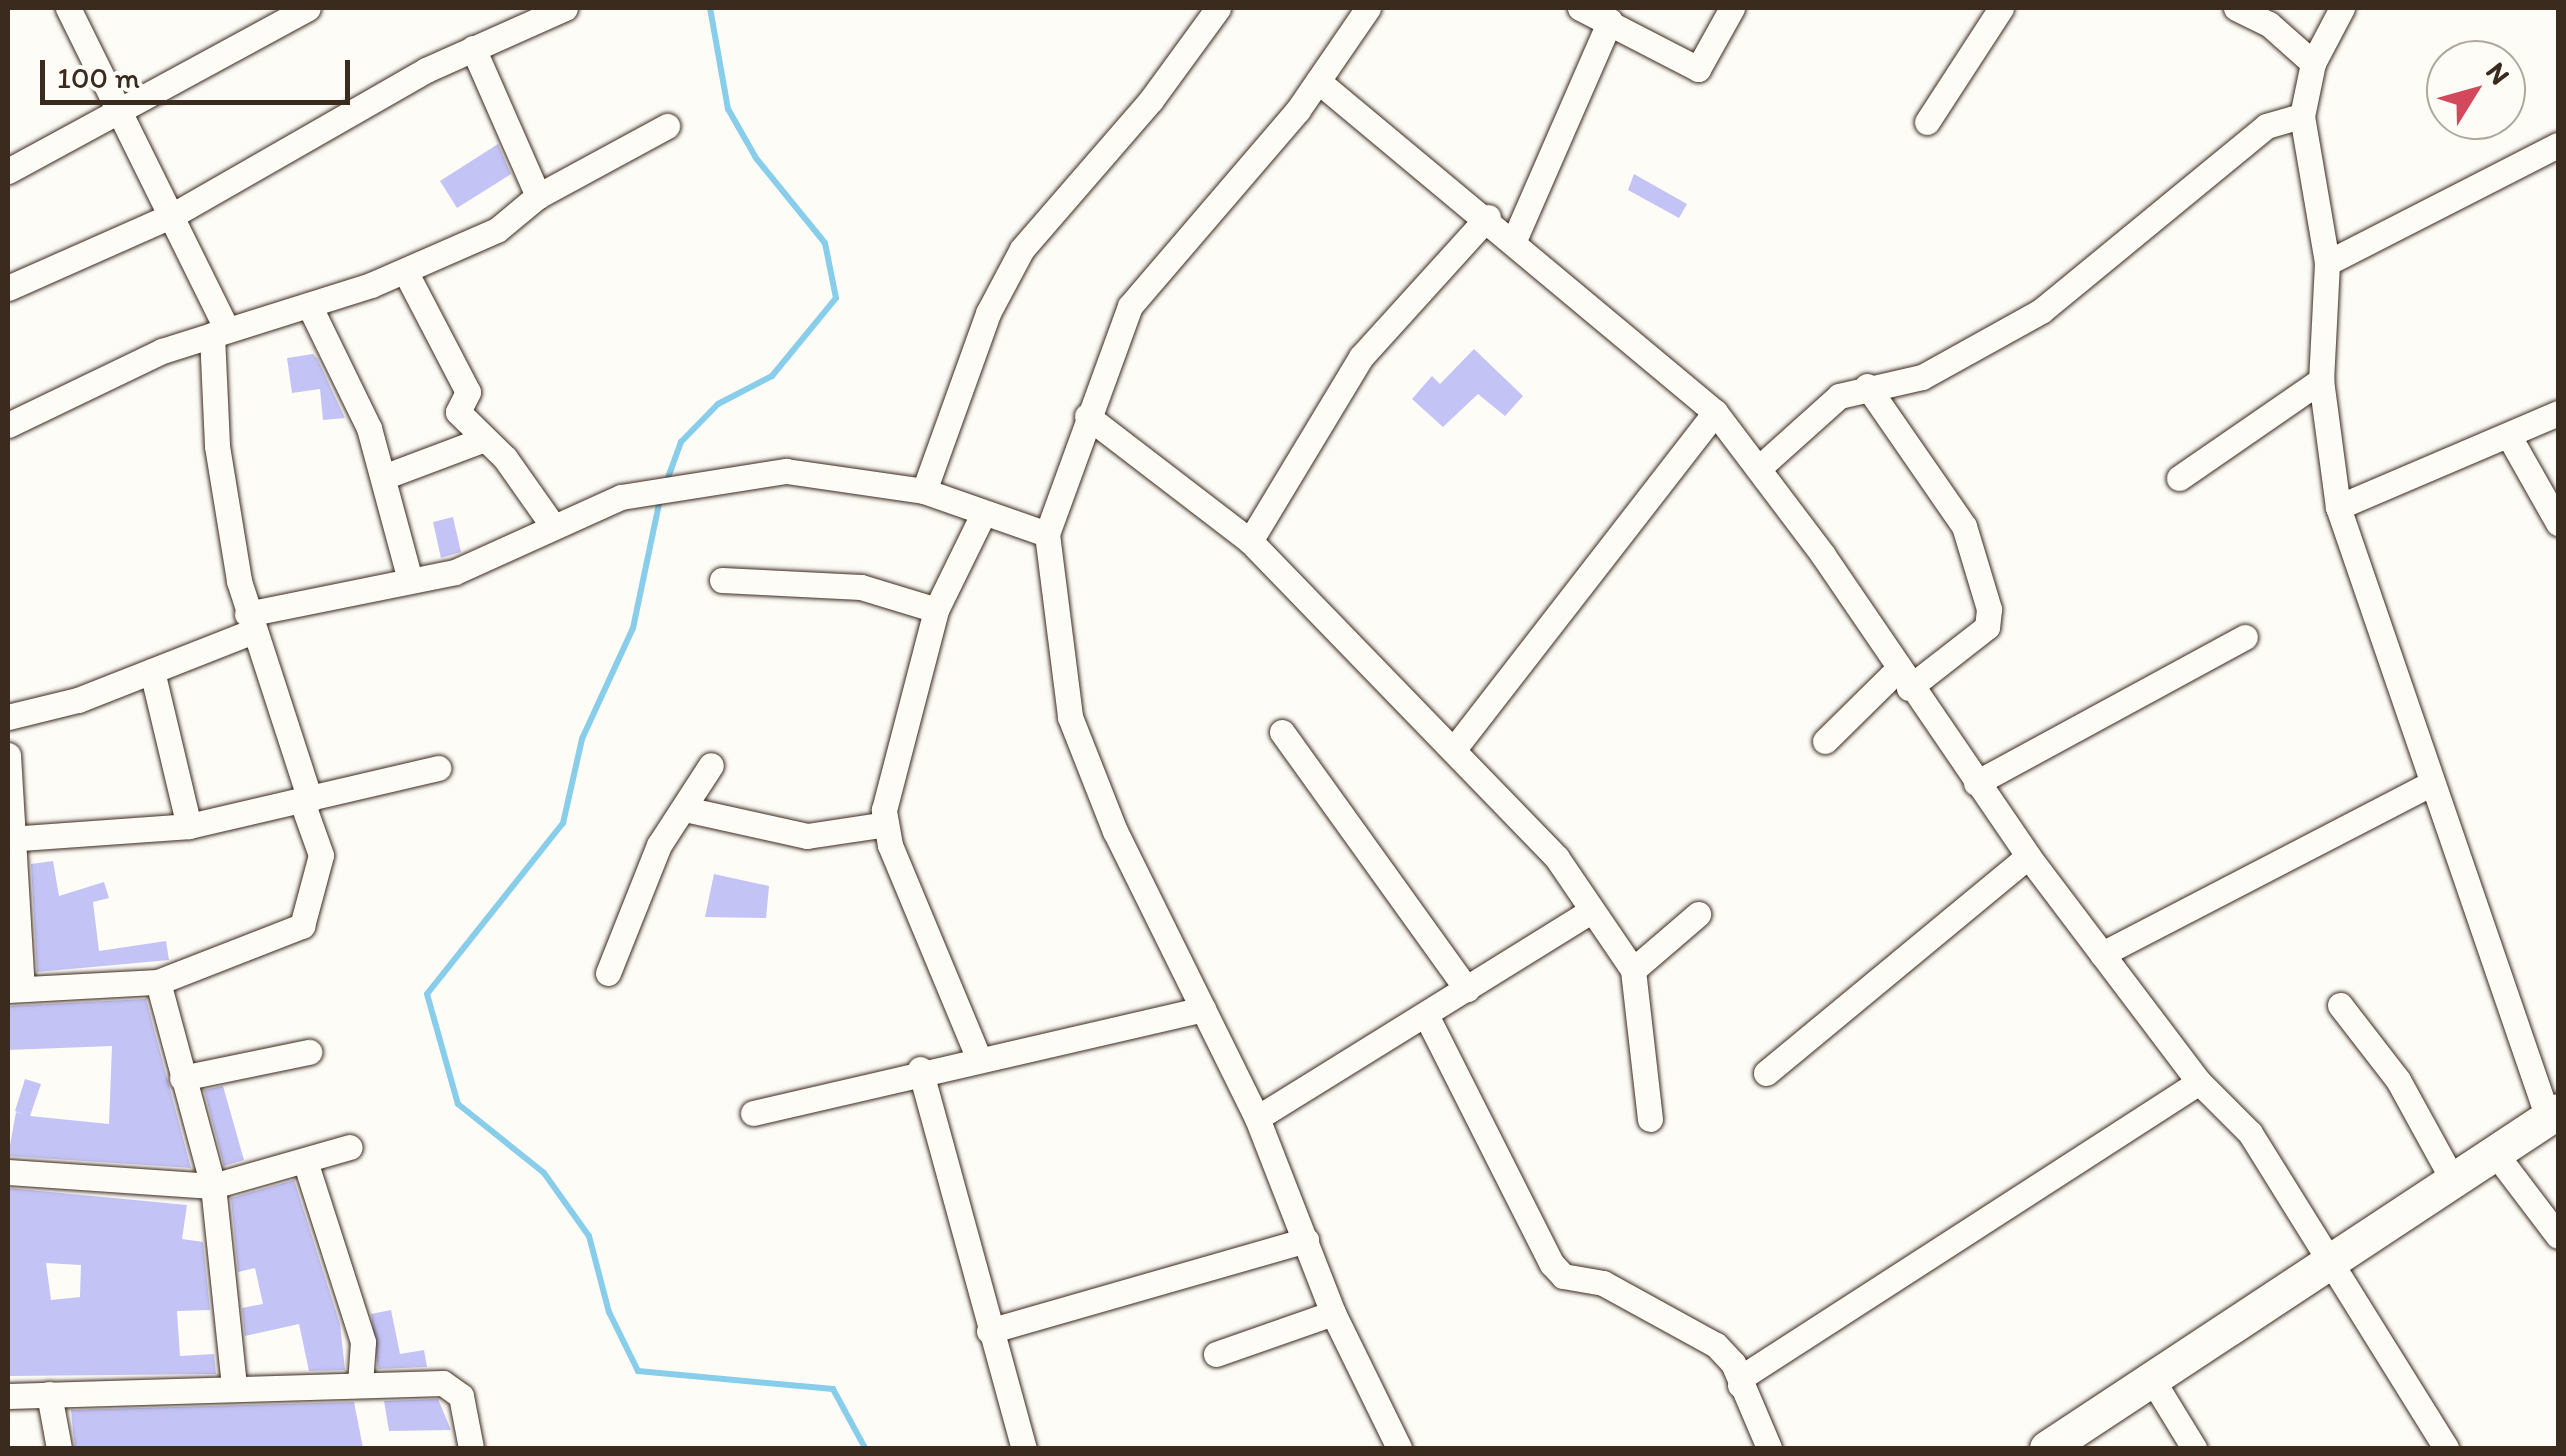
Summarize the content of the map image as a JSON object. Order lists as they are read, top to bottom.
{
  "scale_bar": "100 m",
  "north": "top right"
}
